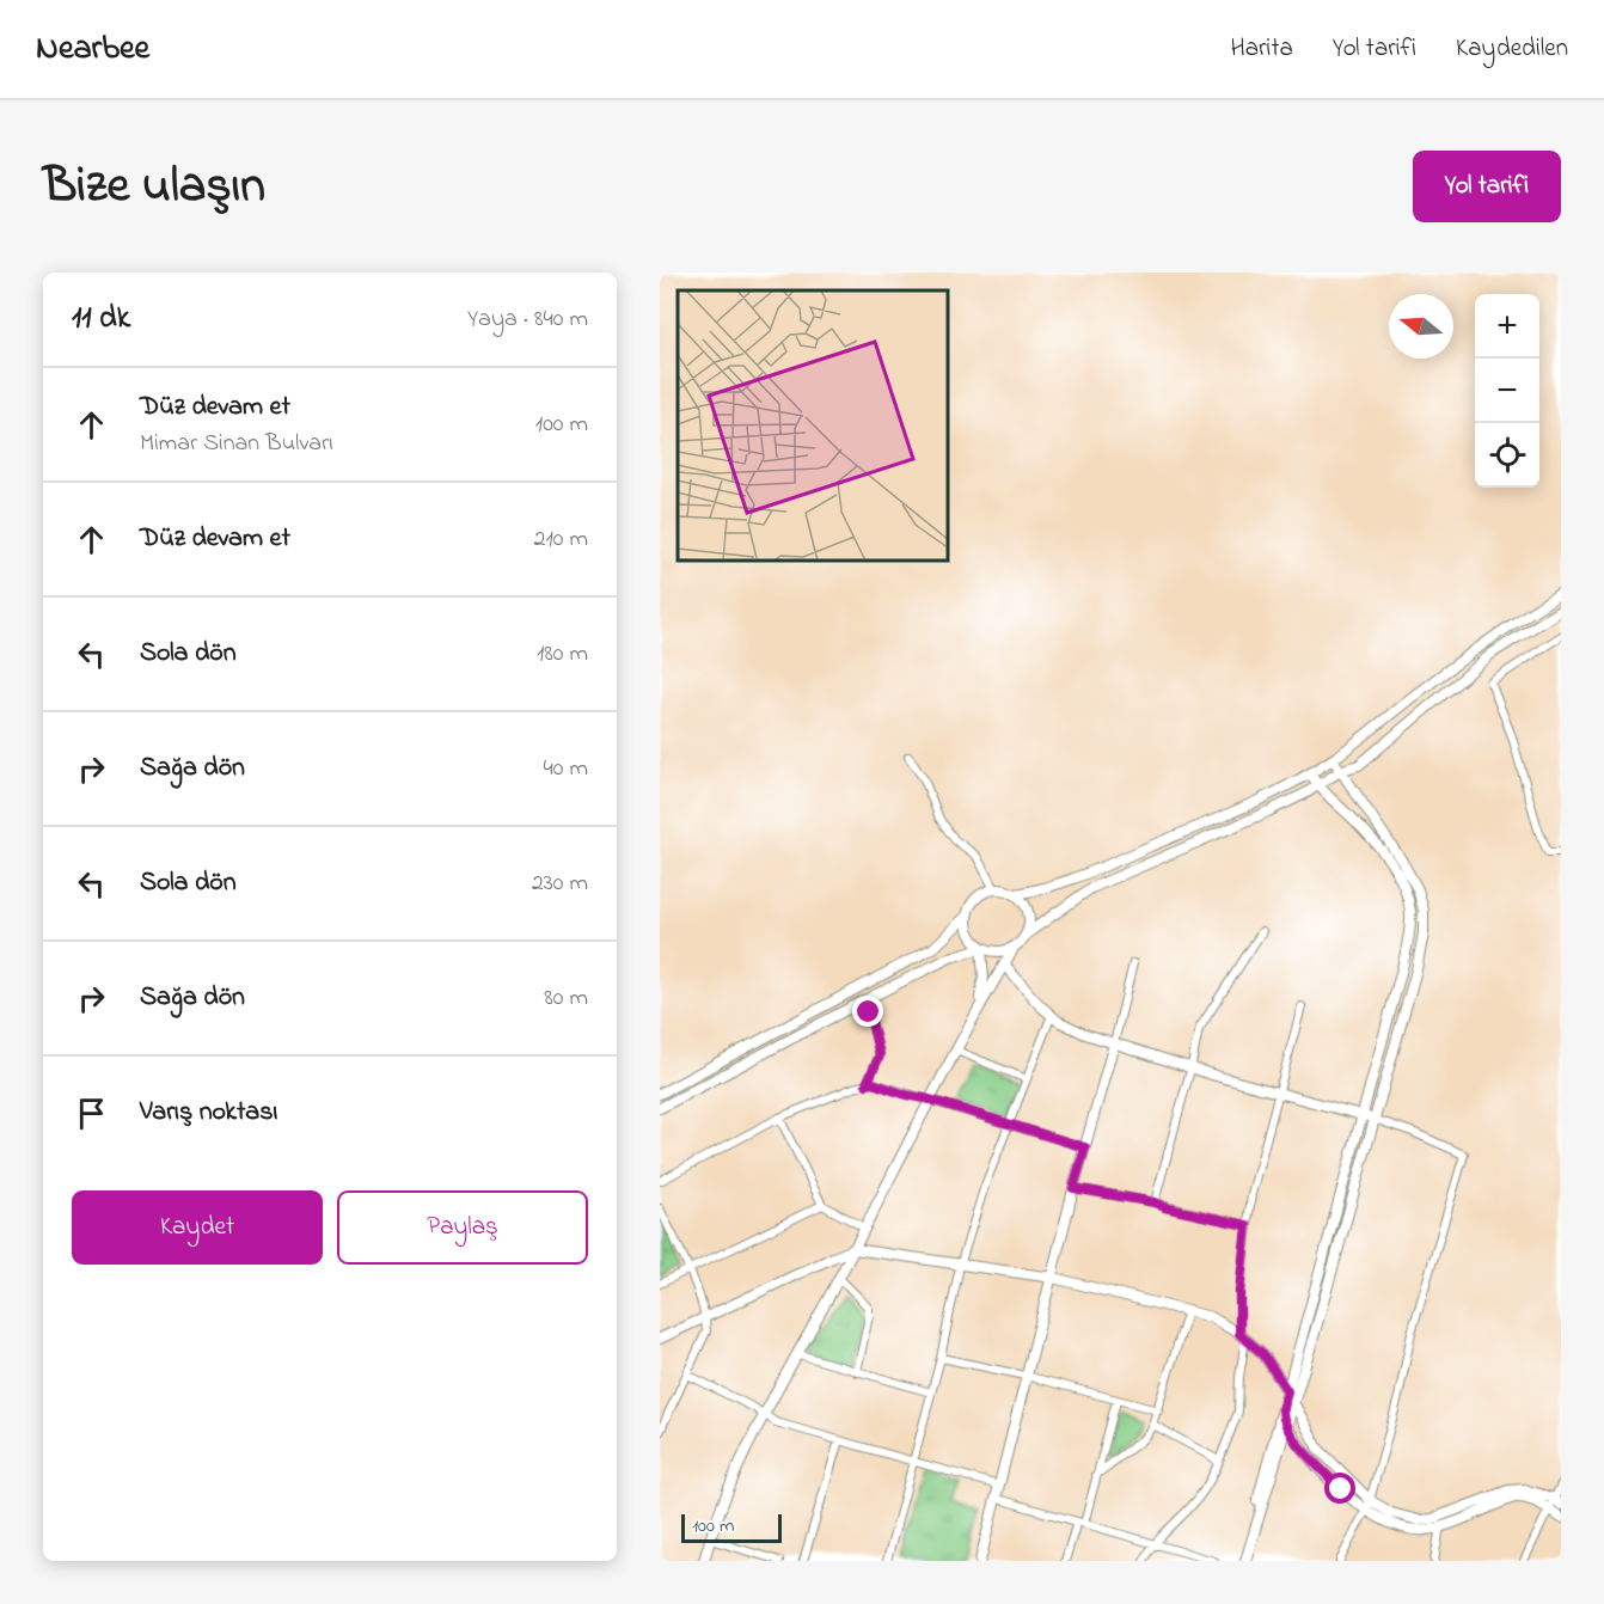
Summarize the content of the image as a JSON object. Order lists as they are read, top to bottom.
{
  "scale_bar": "100 m",
  "north": "left",
  "page": {
    "header": "Nearbee",
    "nav": ["Harita", "Yol tarifi", "Kaydedilen"],
    "title": "Bize ulaşın",
    "buttons": [
      "Yol tarifi",
      ["Kaydet", "Paylaş"]
    ],
    "heading": ["11 dk", "Yaya · 840 m"],
    "map_buttons": ["+", "−"],
    "list": [
      ["Düz devam et", "Mimar Sinan Bulvarı", "100 m"],
      ["Düz devam et", "210 m"],
      ["Sola dön", "180 m"],
      ["Sağa dön", "40 m"],
      ["Sola dön", "230 m"],
      ["Sağa dön", "80 m"],
      "Varış noktası"
    ],
    "scale": "100 m"
  }
}
